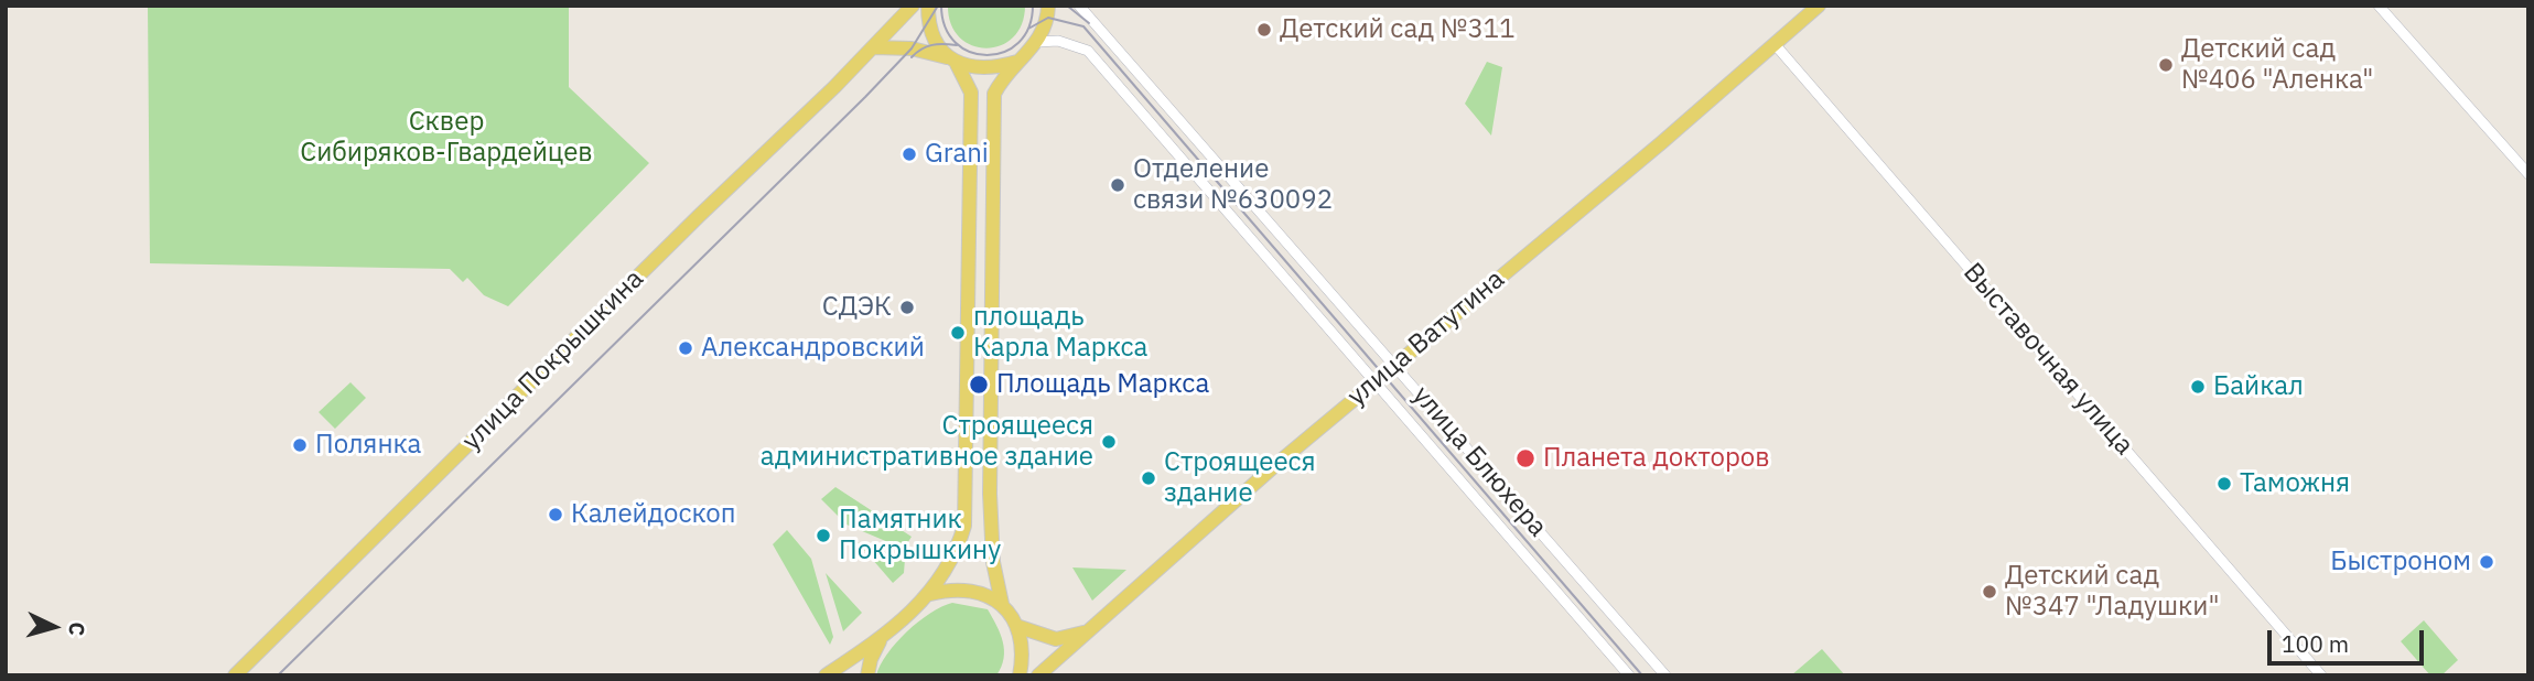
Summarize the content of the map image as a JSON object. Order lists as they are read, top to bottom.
{
  "streets": {
    "main road": ["улица Ватутина", "улица Покрышкина"],
    "street": ["Выставочная улица", "улица Блюхера"]
  },
  "crossings": [
    ["улица Ватутина", "Выставочная улица"],
    ["улица Ватутина", "улица Блюхера"]
  ],
  "parks": ["Сквер Сибиряков-Гвардейцев"],
  "places": [
    "Детский сад №311",
    "Детский сад №406 \"Аленка\"",
    "Grani",
    "Отделение связи №630092",
    "СДЭК",
    "площадь Карла Маркса",
    "Александровский",
    "Площадь Маркса",
    "Байкал",
    "Строящееся административное здание",
    "Полянка",
    "Планета докторов",
    "Строящееся здание",
    "Таможня",
    "Калейдоскоп",
    "Памятник Покрышкину",
    "Быстроном",
    "Детский сад №347 \"Ладушки\""
  ],
  "scale_bar": "100 m",
  "north": "right"
}
